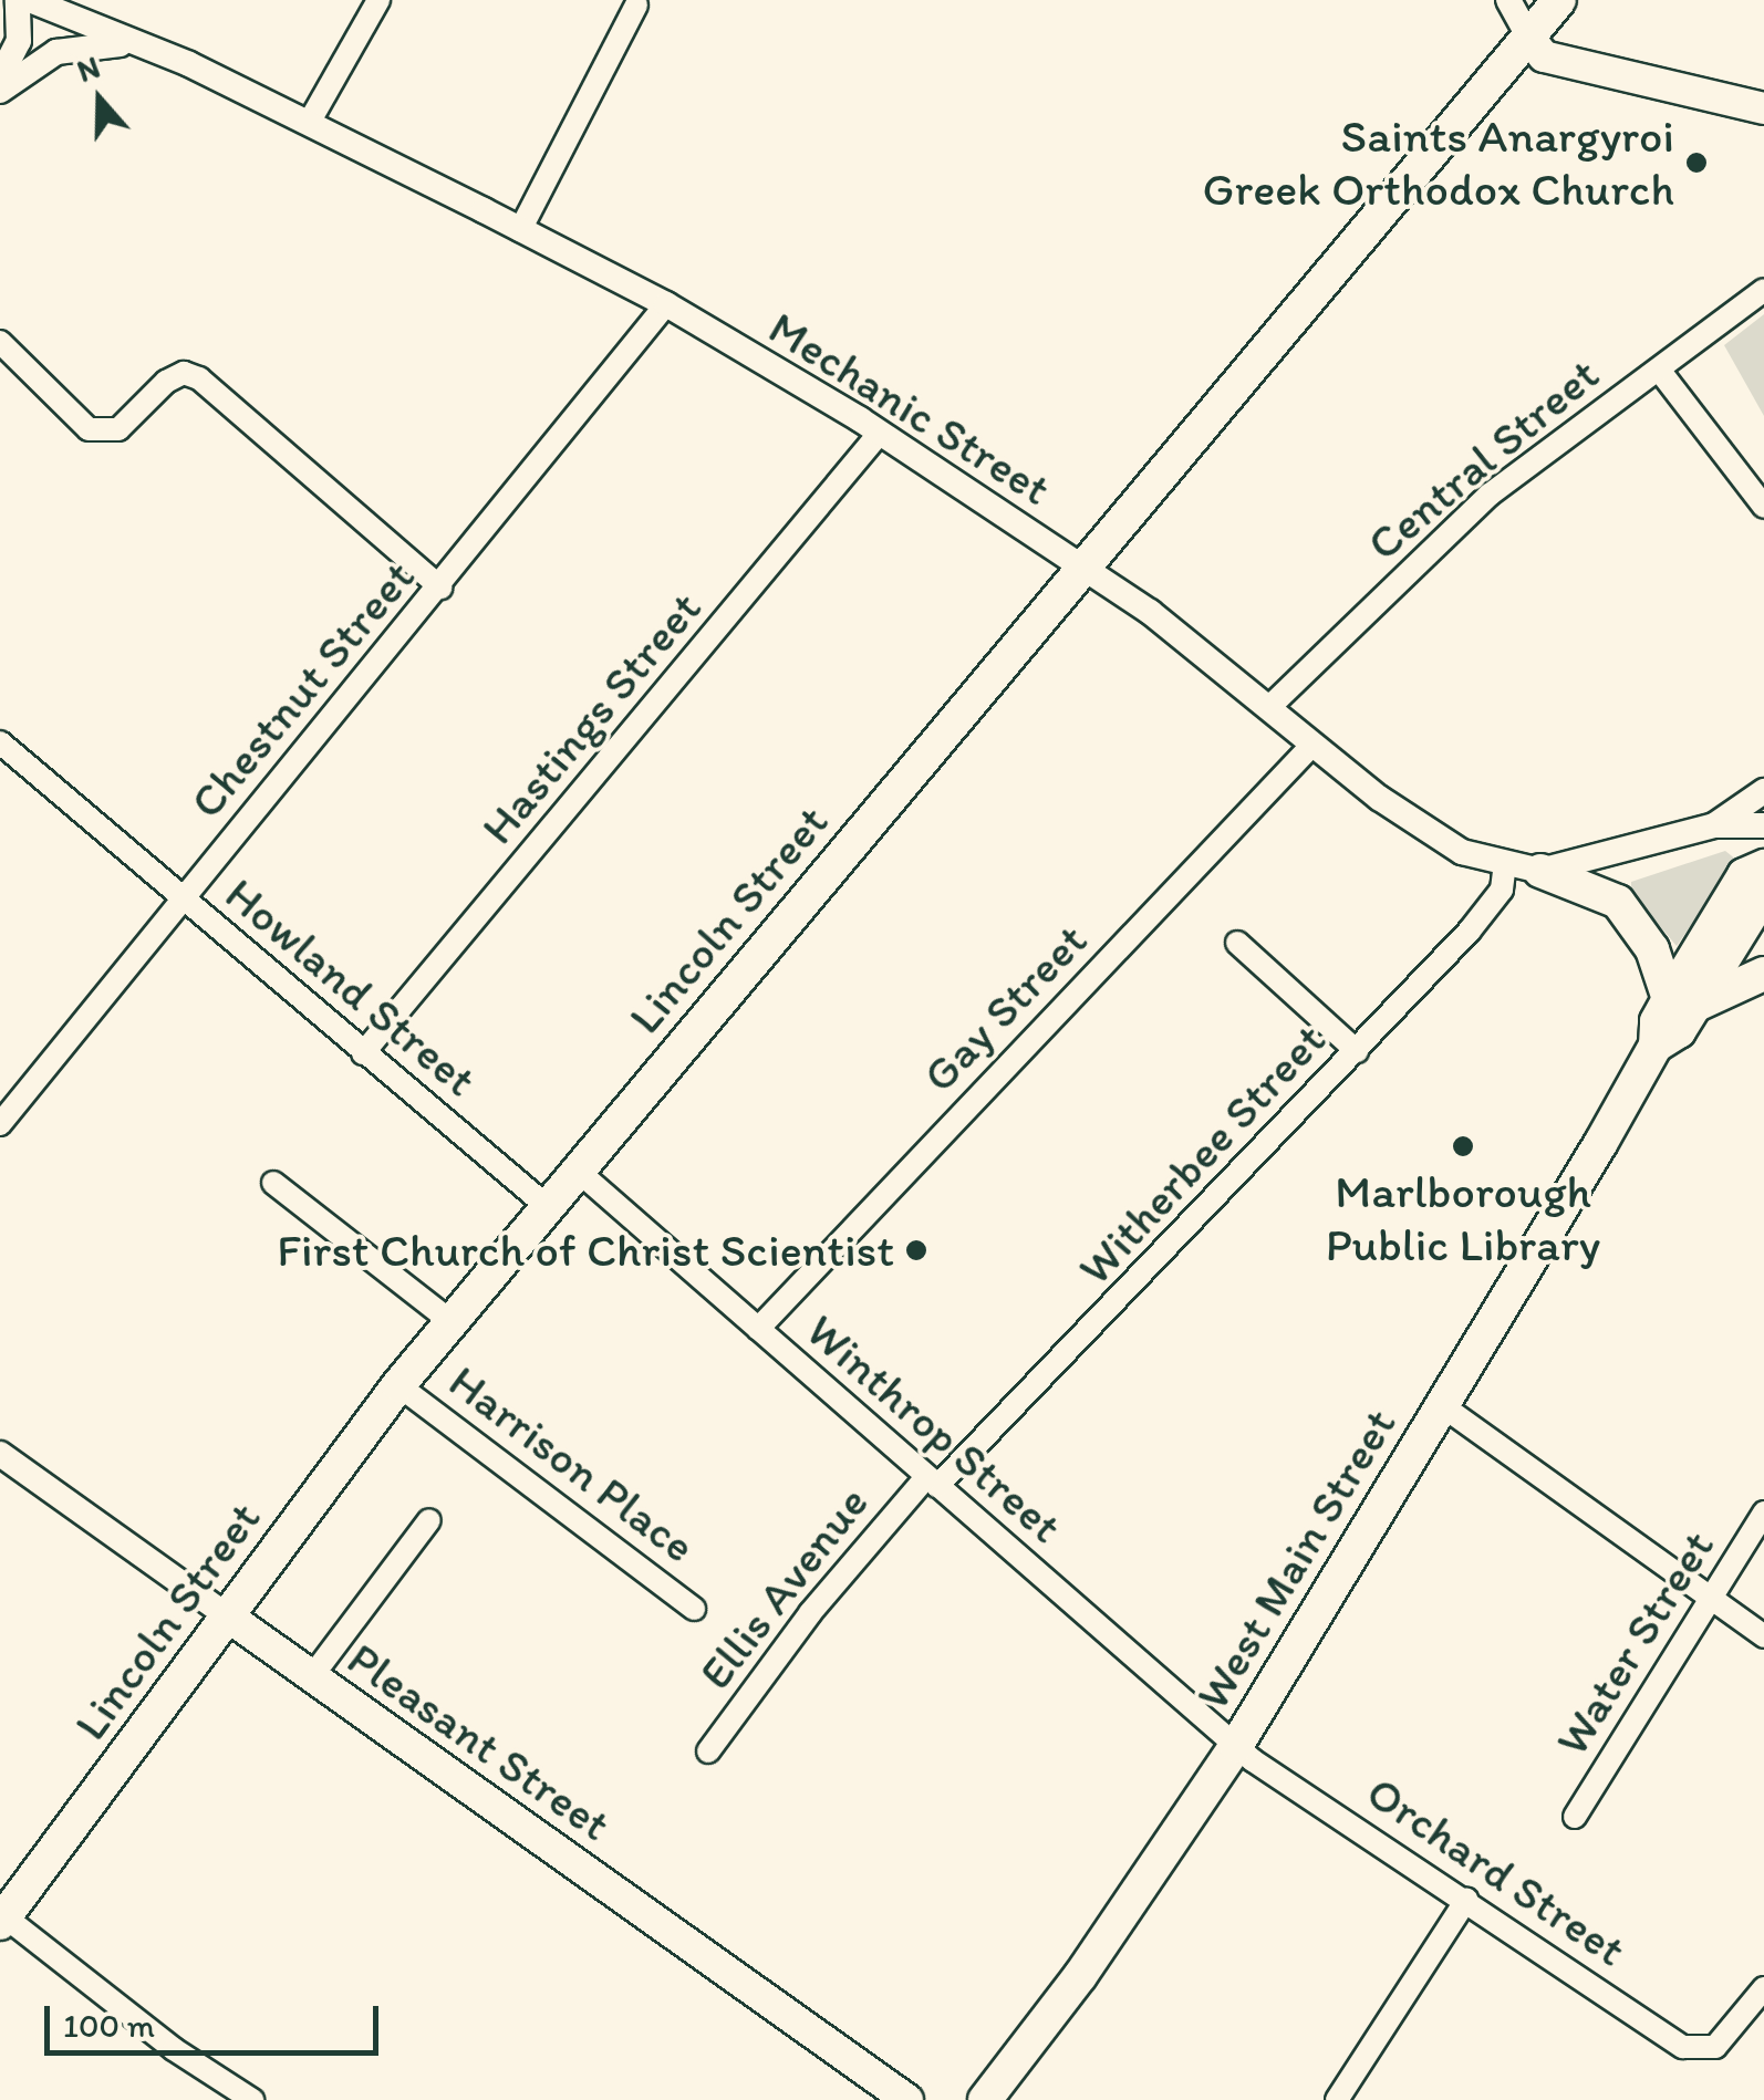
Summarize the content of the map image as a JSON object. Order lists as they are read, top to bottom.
{
  "streets": {
    "main road": ["Lincoln Street", "West Main Street", "Pleasant Street"],
    "street": [
      "Mechanic Street",
      "Central Street",
      "Chestnut Street",
      "Hastings Street",
      "Howland Street",
      "Gay Street",
      "Witherbee Street",
      "Winthrop Street",
      "Harrison Place",
      "Ellis Avenue",
      "Water Street",
      "Orchard Street"
    ]
  },
  "crossings": [
    ["Mechanic Street", "Central Street"],
    ["Mechanic Street", "Chestnut Street"],
    ["Mechanic Street", "Hastings Street"],
    ["Mechanic Street", "Lincoln Street"],
    ["Mechanic Street", "Gay Street"],
    ["Mechanic Street", "Witherbee Street"],
    ["Chestnut Street", "Howland Street"],
    ["Hastings Street", "Howland Street"],
    ["Lincoln Street", "Howland Street"],
    ["Lincoln Street", "Winthrop Street"],
    ["Lincoln Street", "Harrison Place"],
    ["Lincoln Street", "Pleasant Street"],
    ["Gay Street", "Winthrop Street"],
    ["Witherbee Street", "Winthrop Street"],
    ["Witherbee Street", "Ellis Avenue"],
    ["Winthrop Street", "West Main Street"],
    ["Winthrop Street", "Ellis Avenue"],
    ["Winthrop Street", "Orchard Street"],
    ["West Main Street", "Orchard Street"]
  ],
  "places": ["Saints Anargyroi Greek Orthodox Church", "Marlborough Public Library", "First Church of Christ Scientist"],
  "scale_bar": "100 m",
  "north": "top"
}
